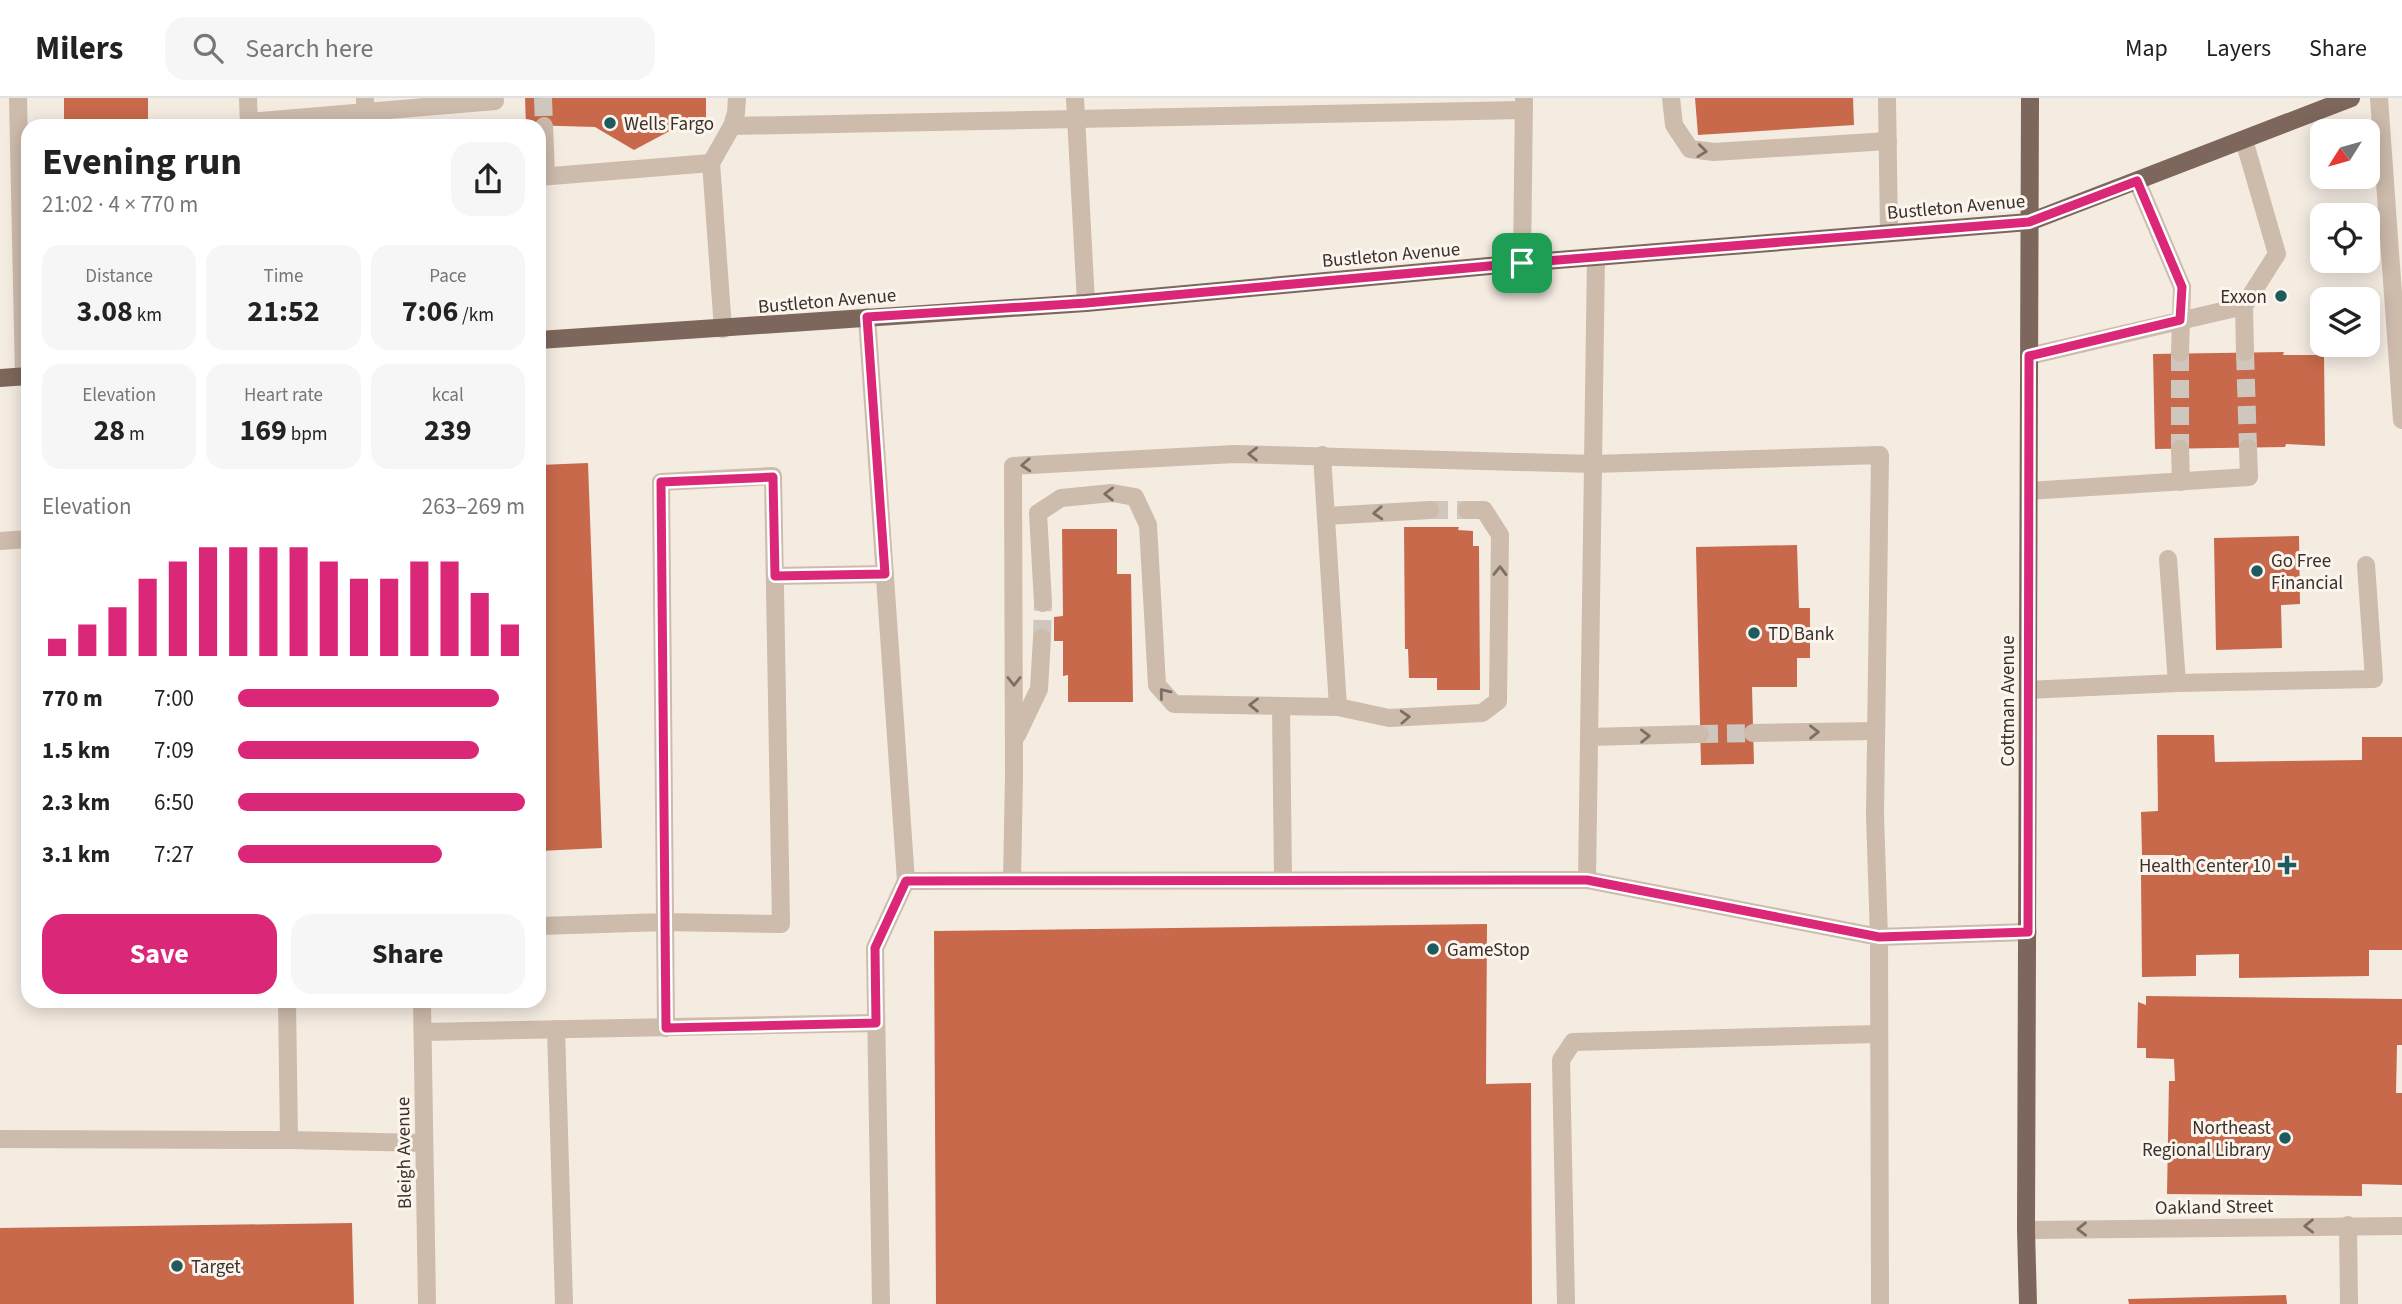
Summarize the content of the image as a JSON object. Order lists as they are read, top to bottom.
{
  "streets": {
    "main road": ["Bustleton Avenue", "Cottman Avenue"],
    "street": ["Bleigh Avenue", "Oakland Street"]
  },
  "crossings": [
    ["Bustleton Avenue", "Cottman Avenue"],
    ["Cottman Avenue", "Oakland Street"]
  ],
  "one_way": ["Oakland Street"],
  "places": {
    "other": [
      "Wells Fargo",
      "Exxon",
      "Go Free Financial",
      "TD Bank",
      "GameStop",
      "Northeast Regional Library",
      "Target"
    ],
    "health": ["Health Center 10"]
  },
  "north": "bottom left",
  "page": {
    "header": "Milers",
    "search": "Search here",
    "nav": ["Map", "Layers", "Share"],
    "heading": ["Evening run", "21:02 · 4 × 770 m"],
    "stats": [
      ["Distance", "3.08 km"],
      ["Time", "21:52"],
      ["Pace", "7:06 /km"],
      ["Elevation", "28 m"],
      ["Heart rate", "169 bpm"],
      ["kcal", "239"]
    ],
    "chart": ["Elevation", "263–269 m"],
    "list": [
      {
        "name": "770 m",
        "note": "7:00"
      },
      {
        "name": "1.5 km",
        "note": "7:09"
      },
      {
        "name": "2.3 km",
        "note": "6:50"
      },
      {
        "name": "3.1 km",
        "note": "7:27"
      }
    ],
    "buttons": ["Save", "Share"]
  }
}
